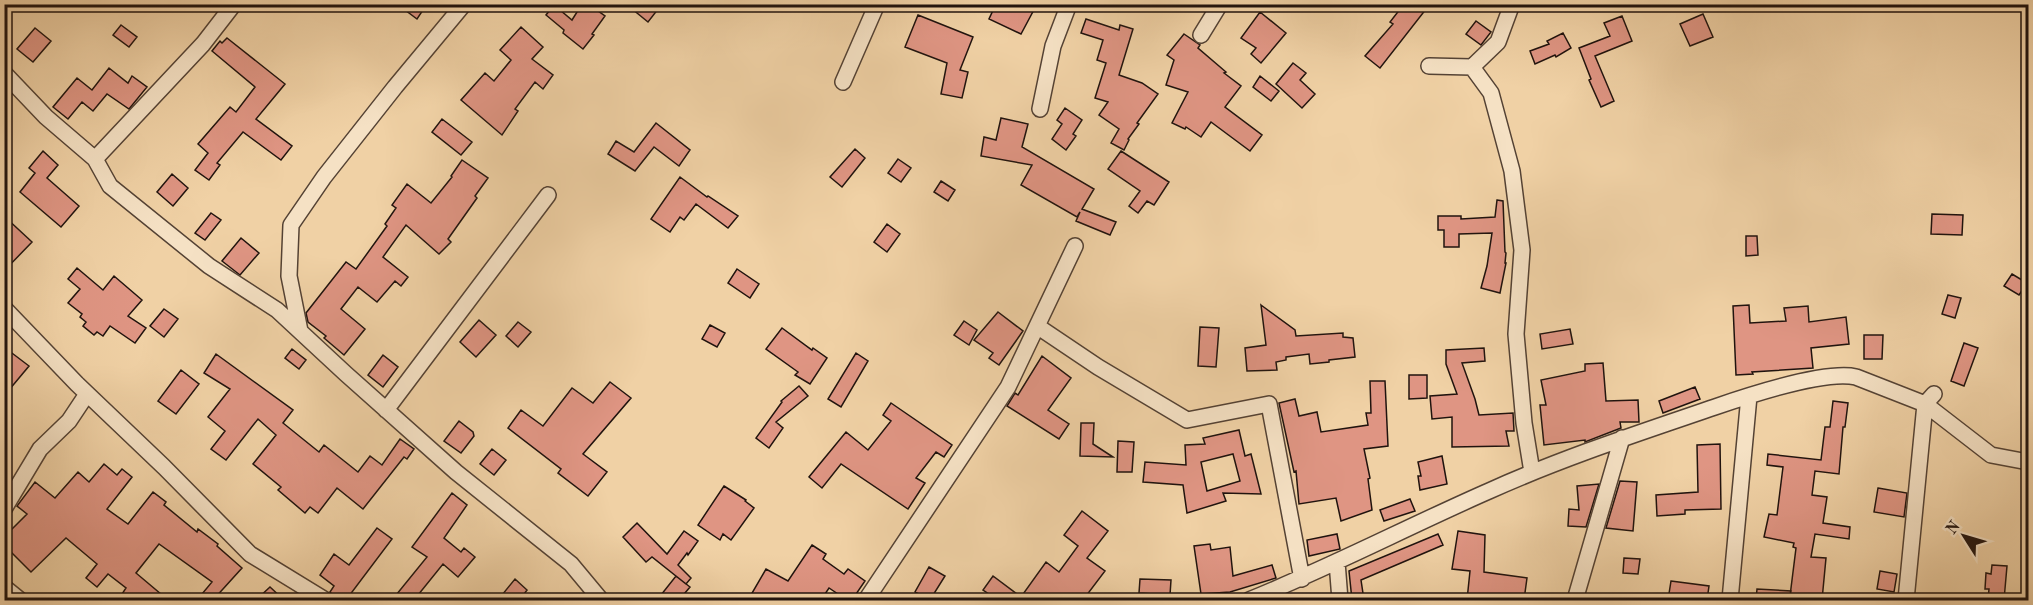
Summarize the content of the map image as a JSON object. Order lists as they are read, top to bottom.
{
  "north": "top left"
}
